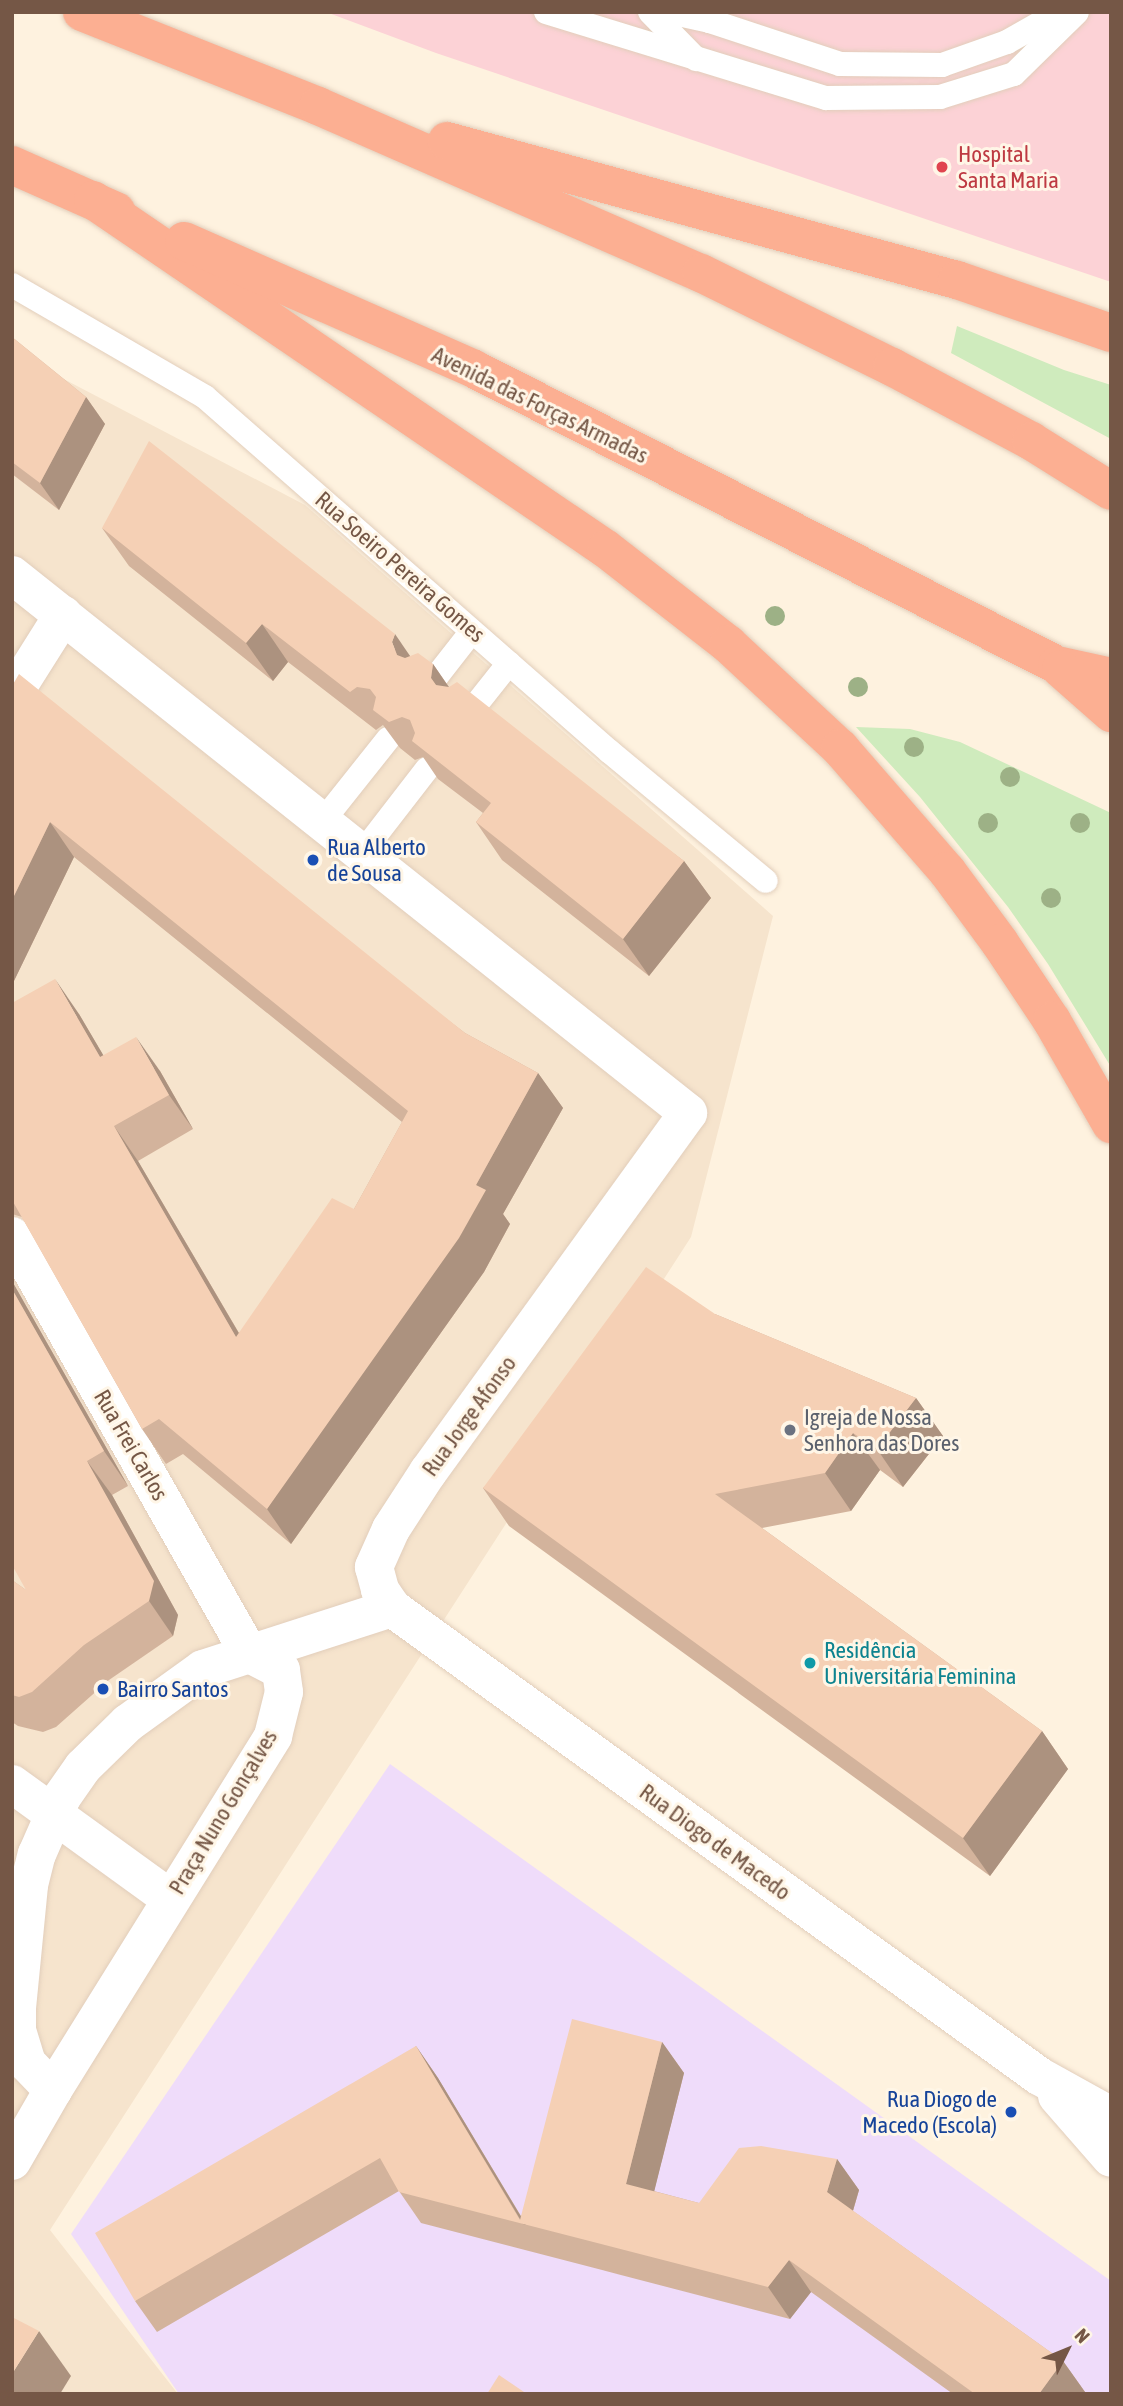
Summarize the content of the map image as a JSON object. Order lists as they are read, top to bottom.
{
  "streets": {
    "highway": ["Avenida das Forças Armadas"],
    "street": [
      "Rua Jorge Afonso",
      "Rua Frei Carlos",
      "Praça Nuno Gonçalves",
      "Rua Diogo de Macedo"
    ],
    "lane": ["Rua Soeiro Pereira Gomes"]
  },
  "crossings": [
    ["Rua Jorge Afonso", "Rua Diogo de Macedo"],
    ["Rua Frei Carlos", "Praça Nuno Gonçalves"]
  ],
  "places": [
    "Hospital Santa Maria",
    "Rua Alberto de Sousa",
    "Igreja de Nossa Senhora das Dores",
    "Residência Universitária Feminina",
    "Bairro Santos",
    "Rua Diogo de Macedo (Escola)"
  ],
  "north": "top right"
}
